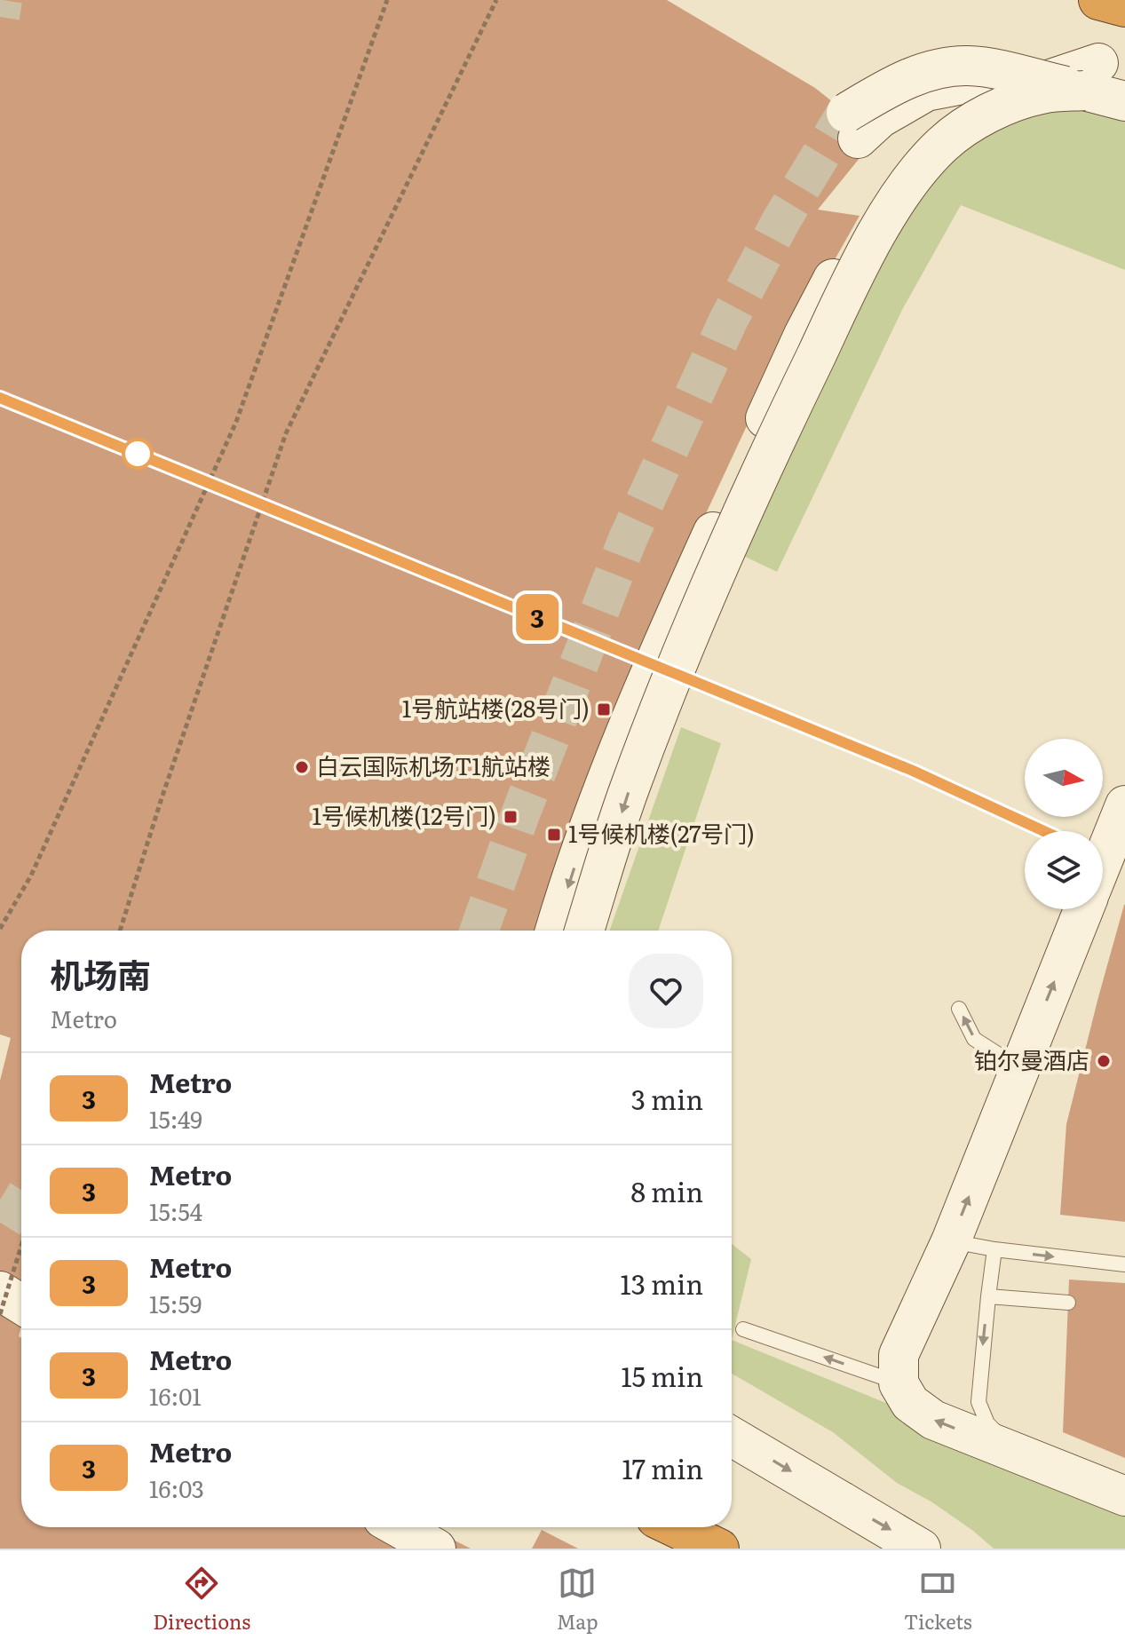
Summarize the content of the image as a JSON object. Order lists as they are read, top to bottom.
{
  "places": {
    "transit": ["1号航站楼(28号门)", "1号候机楼(12号门)", "1号候机楼(27号门)"],
    "other": ["白云国际机场T1航站楼", "铂尔曼酒店"]
  },
  "lines": ["metro line 3"],
  "north": "right",
  "page": {
    "on_map": "3",
    "heading": ["机场南", "Metro"],
    "list": [
      {
        "mark": "3",
        "name": "Metro",
        "note": "15:49",
        "value": "3 min"
      },
      {
        "mark": "3",
        "name": "Metro",
        "note": "15:54",
        "value": "8 min"
      },
      {
        "mark": "3",
        "name": "Metro",
        "note": "15:59",
        "value": "13 min"
      },
      {
        "mark": "3",
        "name": "Metro",
        "note": "16:01",
        "value": "15 min"
      },
      {
        "mark": "3",
        "name": "Metro",
        "note": "16:03",
        "value": "17 min"
      }
    ],
    "tabs": ["Directions", "Map", "Tickets"]
  }
}
